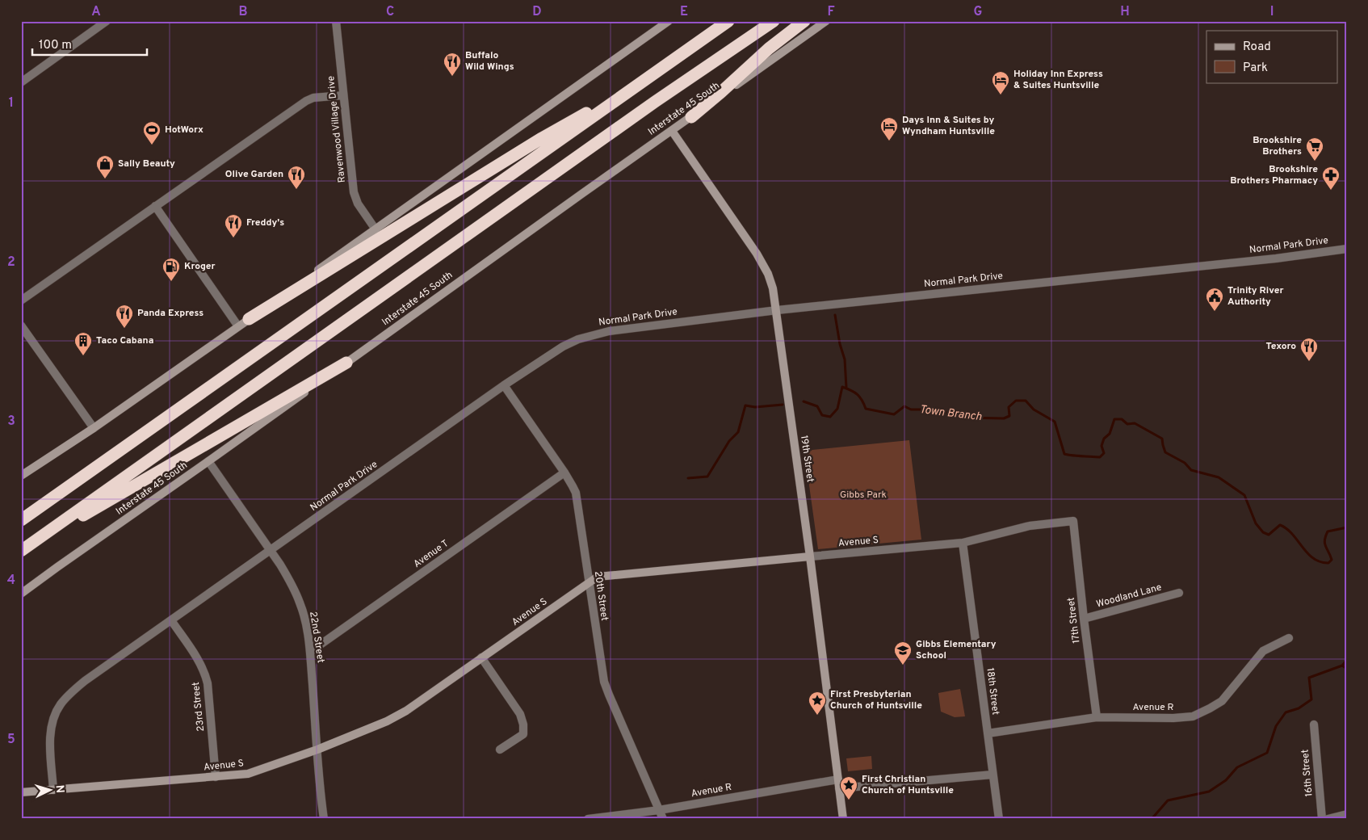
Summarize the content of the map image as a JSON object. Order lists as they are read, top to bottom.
{
  "streets": {
    "main road": ["Interstate 45 South", "19th Street", "Avenue S"],
    "street": [
      "Ravenwood Village Drive",
      "Normal Park Drive",
      "Avenue T",
      "20th Street",
      "Woodland Lane",
      "17th Street",
      "22nd Street",
      "18th Street",
      "23rd Street",
      "Avenue R",
      "16th Street"
    ]
  },
  "crossings": [
    ["Interstate 45 South", "19th Street"],
    ["Interstate 45 South", "22nd Street"],
    ["Normal Park Drive", "19th Street"],
    ["Normal Park Drive", "Avenue S"],
    ["Normal Park Drive", "20th Street"],
    ["Normal Park Drive", "22nd Street"],
    ["Normal Park Drive", "23rd Street"],
    ["19th Street", "Avenue S"],
    ["19th Street", "Avenue R"],
    ["Avenue S", "20th Street"],
    ["Avenue S", "17th Street"],
    ["Avenue S", "22nd Street"],
    ["Avenue S", "18th Street"],
    ["Avenue S", "23rd Street"],
    ["Avenue T", "20th Street"],
    ["Avenue T", "22nd Street"],
    ["20th Street", "Avenue R"],
    ["Woodland Lane", "17th Street"],
    ["17th Street", "Avenue R"],
    ["18th Street", "Avenue R"]
  ],
  "water": ["Town Branch"],
  "parks": ["Gibbs Park"],
  "places": {
    "restaurant": [
      "Buffalo Wild Wings",
      "Olive Garden",
      "Freddy's",
      "Panda Express",
      "Texoro"
    ],
    "hotel": ["Holiday Inn Express & Suites Huntsville", "Days Inn & Suites by Wyndham Huntsville"],
    "sports": ["HotWorx"],
    "supermarket": ["Brookshire Brothers"],
    "shop": ["Sally Beauty"],
    "pharmacy": ["Brookshire Brothers Pharmacy"],
    "fuel station": ["Kroger"],
    "public building": ["Trinity River Authority"],
    "building": ["Taco Cabana"],
    "school or university": ["Gibbs Elementary School"],
    "place": ["First Presbyterian Church of Huntsville", "First Christian Church of Huntsville"]
  },
  "legend": ["Road", "Park"],
  "scale_bar": "100 m",
  "north": "right",
  "grid": {
    "columns": [
      "A",
      "B",
      "C",
      "D",
      "E",
      "F",
      "G",
      "H",
      "I"
    ],
    "rows": [
      "1",
      "2",
      "3",
      "4",
      "5"
    ]
  }
}
